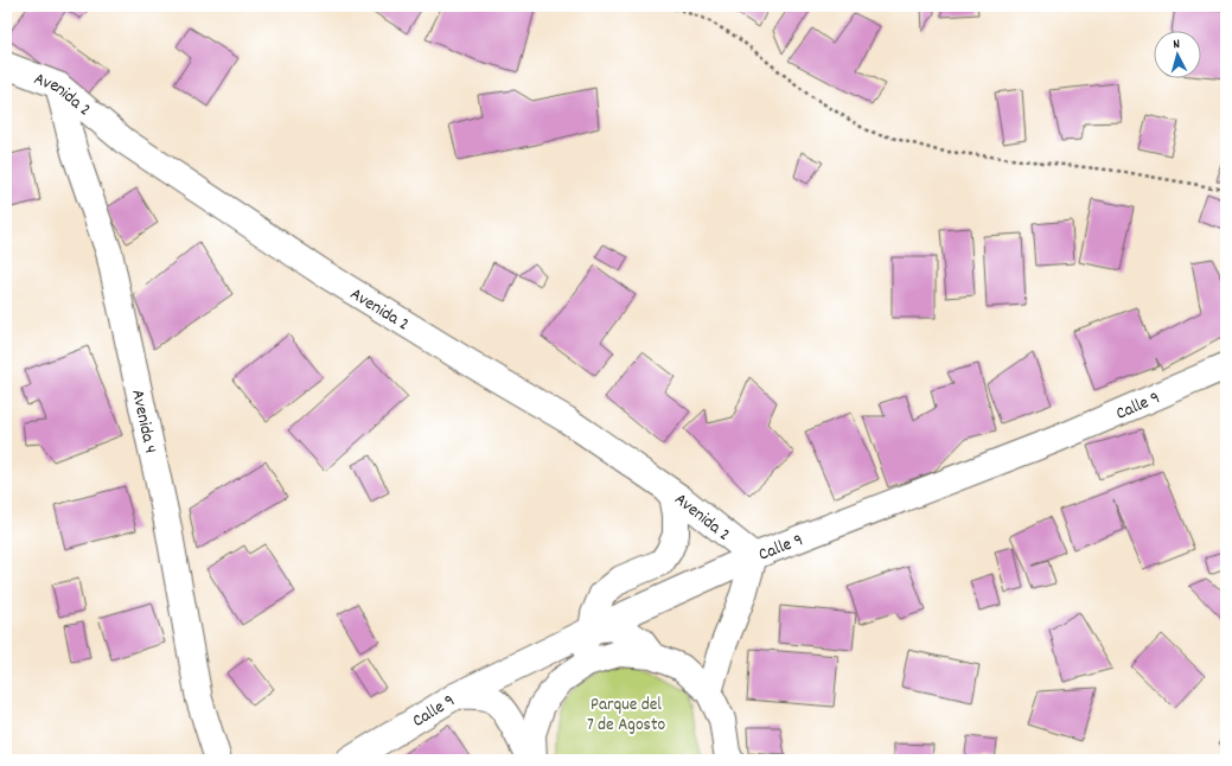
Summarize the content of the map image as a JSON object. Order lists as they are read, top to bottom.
{
  "streets": {
    "street": ["Avenida 2", "Calle 9", "Avenida 4"]
  },
  "crossings": [
    ["Avenida 2", "Calle 9"],
    ["Avenida 2", "Avenida 4"]
  ],
  "parks": ["Parque del 7 de Agosto"],
  "north": "top"
}
